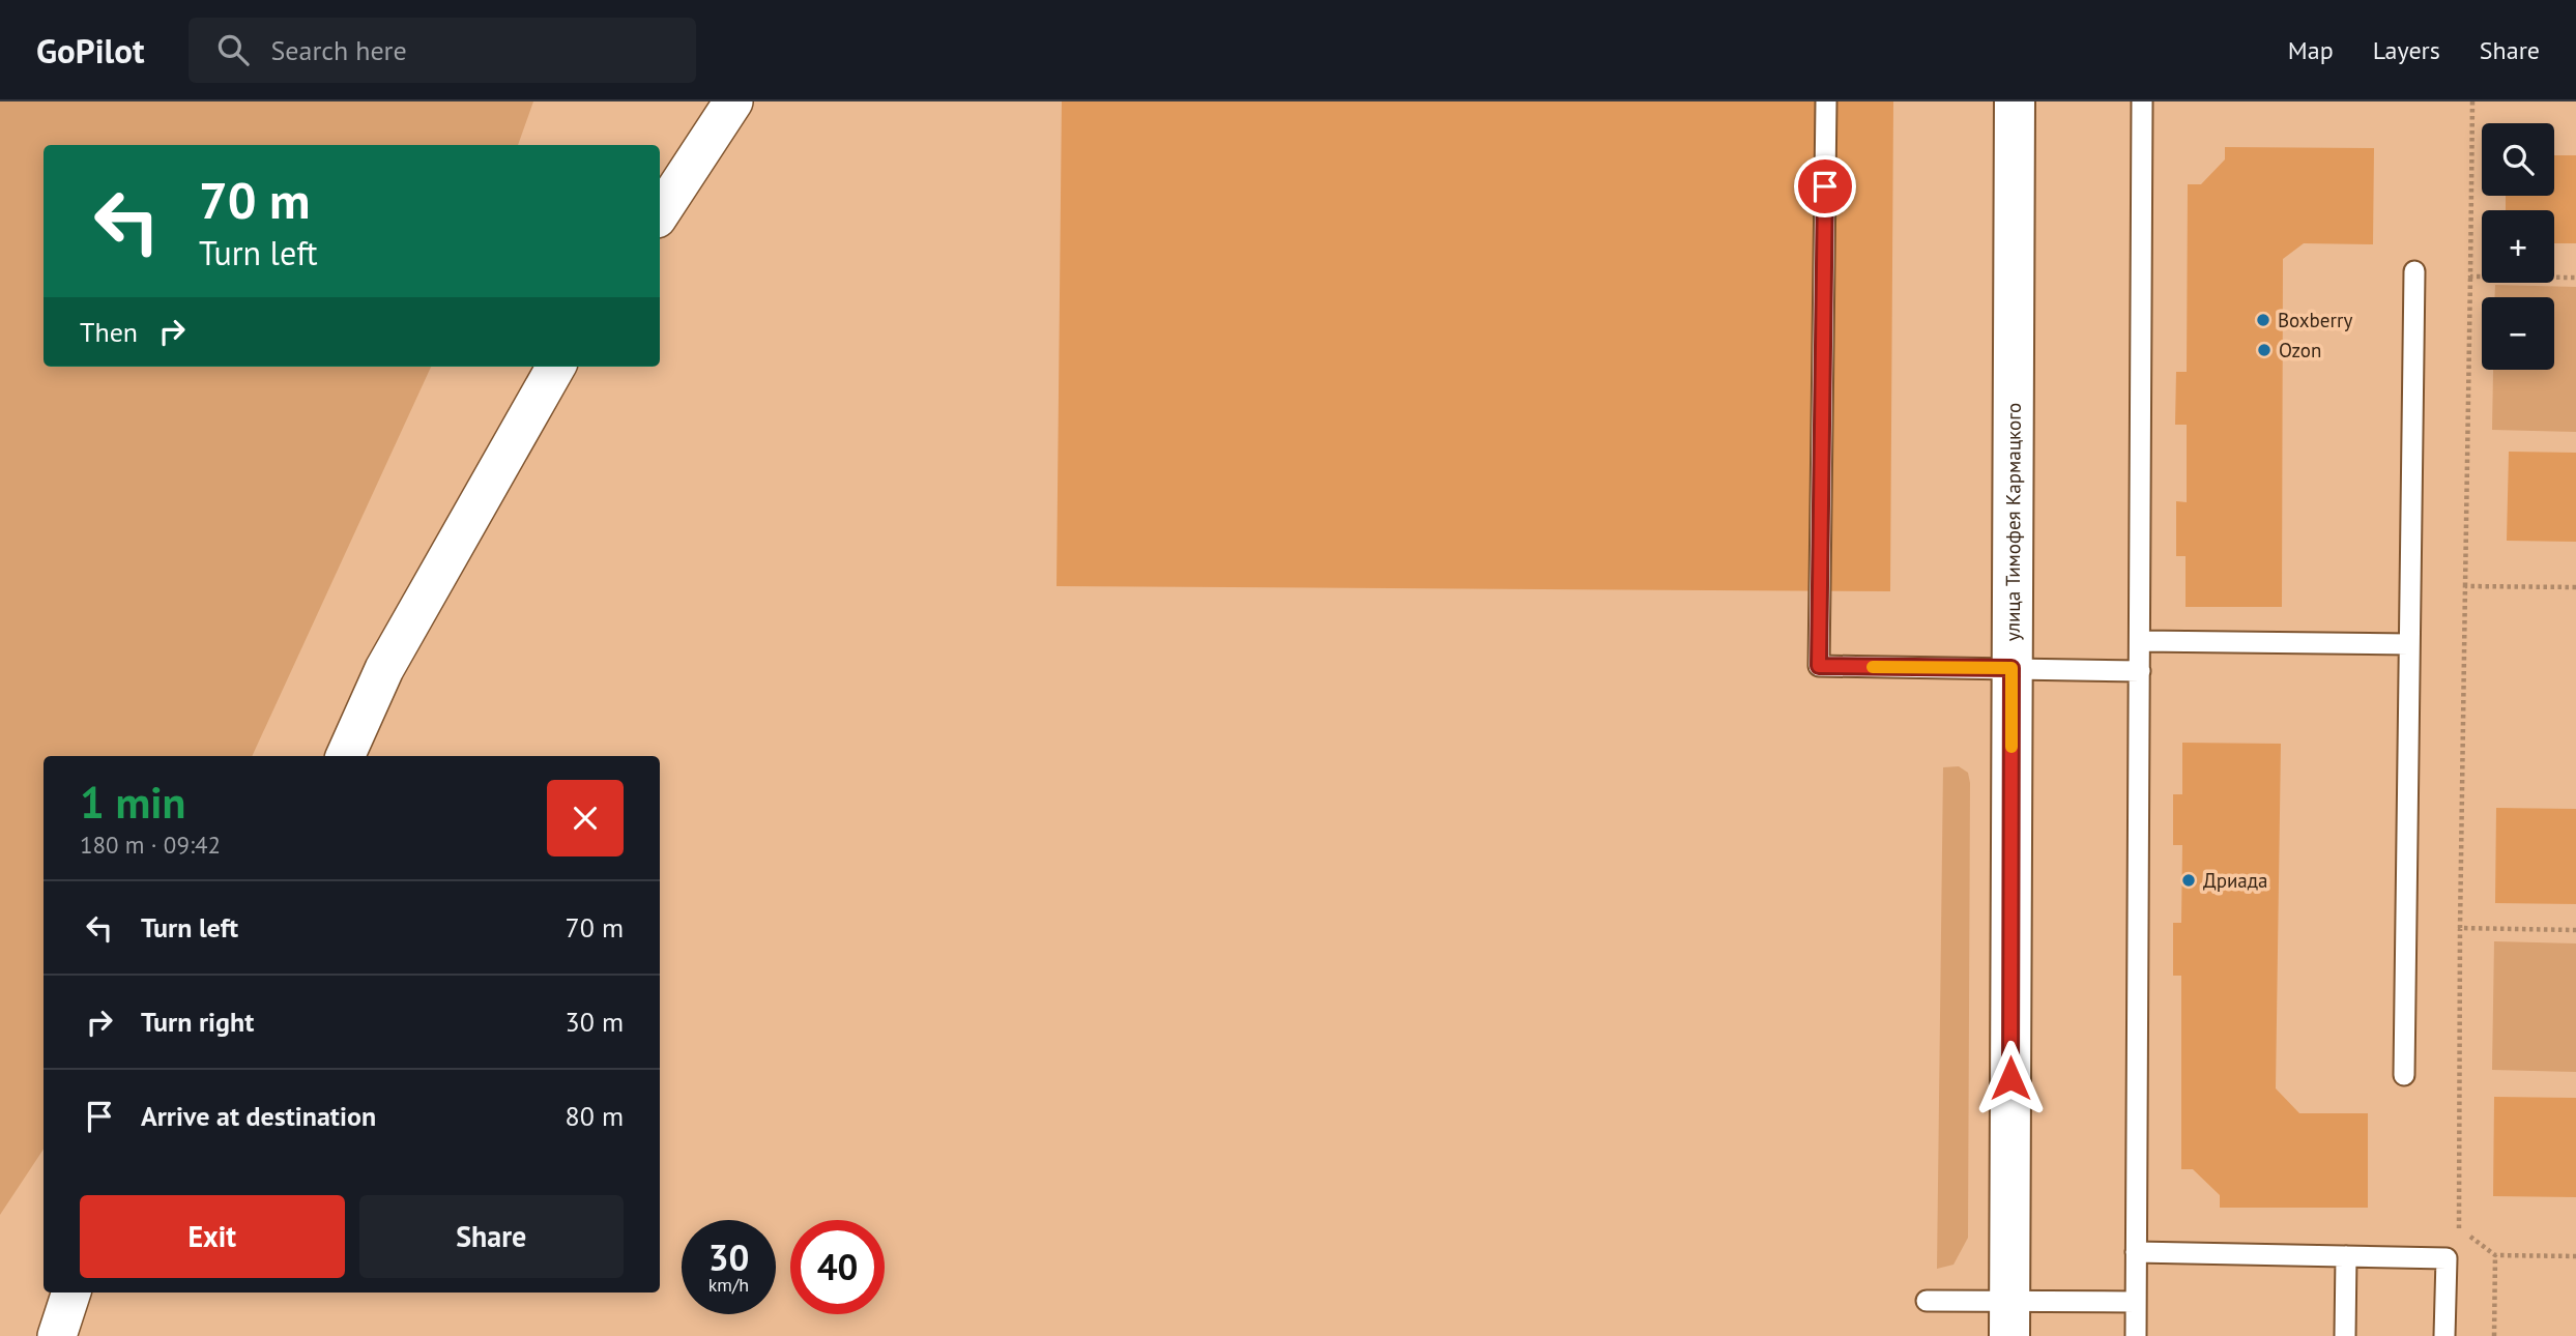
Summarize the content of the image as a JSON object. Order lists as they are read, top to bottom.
{
  "streets": {
    "street": ["улица Тимофея Кармацкого"]
  },
  "places": ["Boxberry", "Ozon", "Дриада"],
  "page": {
    "header": "GoPilot",
    "search": "Search here",
    "nav": ["Map", "Layers", "Share"],
    "map_buttons": ["+", "−"],
    "turn": ["70 m", "Turn left"],
    "then": "Then",
    "heading": ["1 min", "180 m · 09:42"],
    "list": [
      {
        "name": "Turn left",
        "value": "70 m"
      },
      {
        "name": "Turn right",
        "value": "30 m"
      },
      {
        "name": "Arrive at destination",
        "value": "80 m"
      }
    ],
    "buttons": ["Exit", "Share"],
    "speed": "30 km/h",
    "limit": "40"
  }
}
